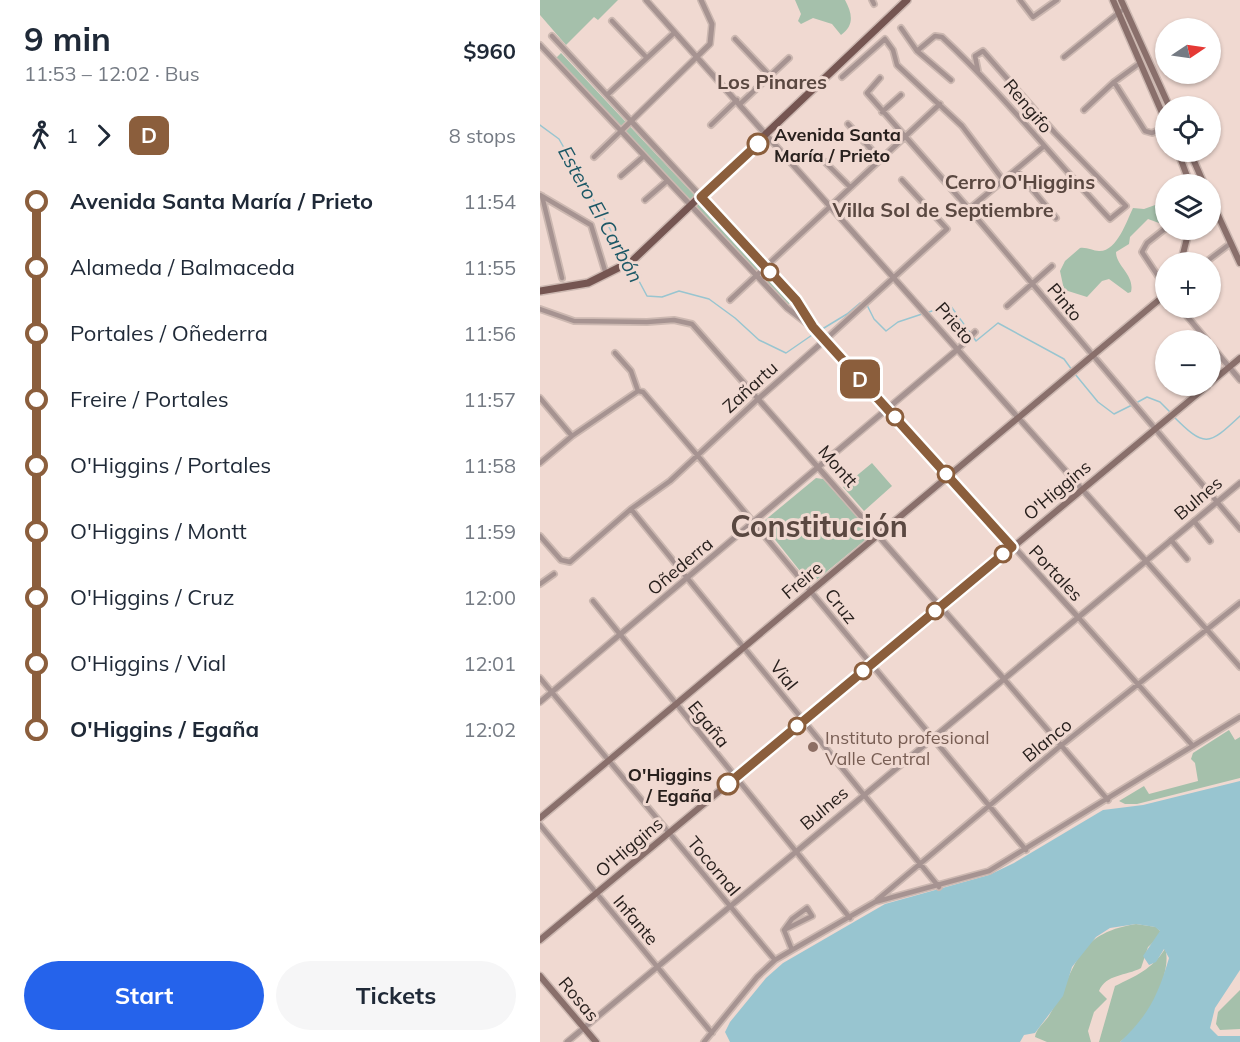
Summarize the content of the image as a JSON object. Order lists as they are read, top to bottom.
{
  "streets": {
    "main road": ["O'Higgins", "Freire", "Rosas"],
    "street": [
      "Rengifo",
      "Pinto",
      "Prieto",
      "Zañartu",
      "Montt",
      "Bulnes",
      "Oñederra",
      "Portales",
      "Cruz",
      "Vial",
      "Egaña",
      "Blanco",
      "Tocornal",
      "Infante"
    ]
  },
  "crossings": [
    ["Pinto", "O'Higgins"],
    ["Pinto", "Bulnes"],
    ["Pinto", "Freire"],
    ["Prieto", "Zañartu"],
    ["Prieto", "O'Higgins"],
    ["Prieto", "Bulnes"],
    ["Prieto", "Oñederra"],
    ["Prieto", "Freire"],
    ["Prieto", "Blanco"],
    ["Zañartu", "Montt"],
    ["Zañartu", "Portales"],
    ["Zañartu", "Cruz"],
    ["Zañartu", "Vial"],
    ["Montt", "O'Higgins"],
    ["Montt", "Bulnes"],
    ["Montt", "Oñederra"],
    ["Montt", "Freire"],
    ["Montt", "Blanco"],
    ["O'Higgins", "Portales"],
    ["O'Higgins", "Cruz"],
    ["O'Higgins", "Vial"],
    ["O'Higgins", "Egaña"],
    ["O'Higgins", "Tocornal"],
    ["O'Higgins", "Infante"],
    ["Bulnes", "Portales"],
    ["Bulnes", "Cruz"],
    ["Bulnes", "Vial"],
    ["Bulnes", "Egaña"],
    ["Bulnes", "Tocornal"],
    ["Bulnes", "Infante"],
    ["Bulnes", "Rosas"],
    ["Oñederra", "Portales"],
    ["Oñederra", "Cruz"],
    ["Oñederra", "Vial"],
    ["Oñederra", "Egaña"],
    ["Oñederra", "Tocornal"],
    ["Portales", "Freire"],
    ["Portales", "Blanco"],
    ["Freire", "Cruz"],
    ["Freire", "Vial"],
    ["Freire", "Egaña"],
    ["Freire", "Tocornal"],
    ["Cruz", "Blanco"],
    ["Vial", "Blanco"]
  ],
  "districts": [
    "Los Pinares",
    "Cerro O'Higgins",
    "Villa Sol de Septiembre",
    "Constitución"
  ],
  "water": ["Estero El Carbón"],
  "places": ["Avenida Santa María / Prieto", "Instituto profesional Valle Central", "O'Higgins / Egaña"],
  "lines": ["bus line D"],
  "north": "right",
  "page": {
    "heading": ["9 min", "11:53 – 12:02 · Bus", "$960"],
    "on_map": "D",
    "map_buttons": ["+", "−"],
    "legs": ["1", "D", "8 stops"],
    "list": [
      {
        "name": "Avenida Santa María / Prieto",
        "value": "11:54"
      },
      {
        "name": "Alameda / Balmaceda",
        "value": "11:55"
      },
      {
        "name": "Portales / Oñederra",
        "value": "11:56"
      },
      {
        "name": "Freire / Portales",
        "value": "11:57"
      },
      {
        "name": "O'Higgins / Portales",
        "value": "11:58"
      },
      {
        "name": "O'Higgins / Montt",
        "value": "11:59"
      },
      {
        "name": "O'Higgins / Cruz",
        "value": "12:00"
      },
      {
        "name": "O'Higgins / Vial",
        "value": "12:01"
      },
      {
        "name": "O'Higgins / Egaña",
        "value": "12:02"
      }
    ],
    "buttons": ["Start", "Tickets"]
  }
}
